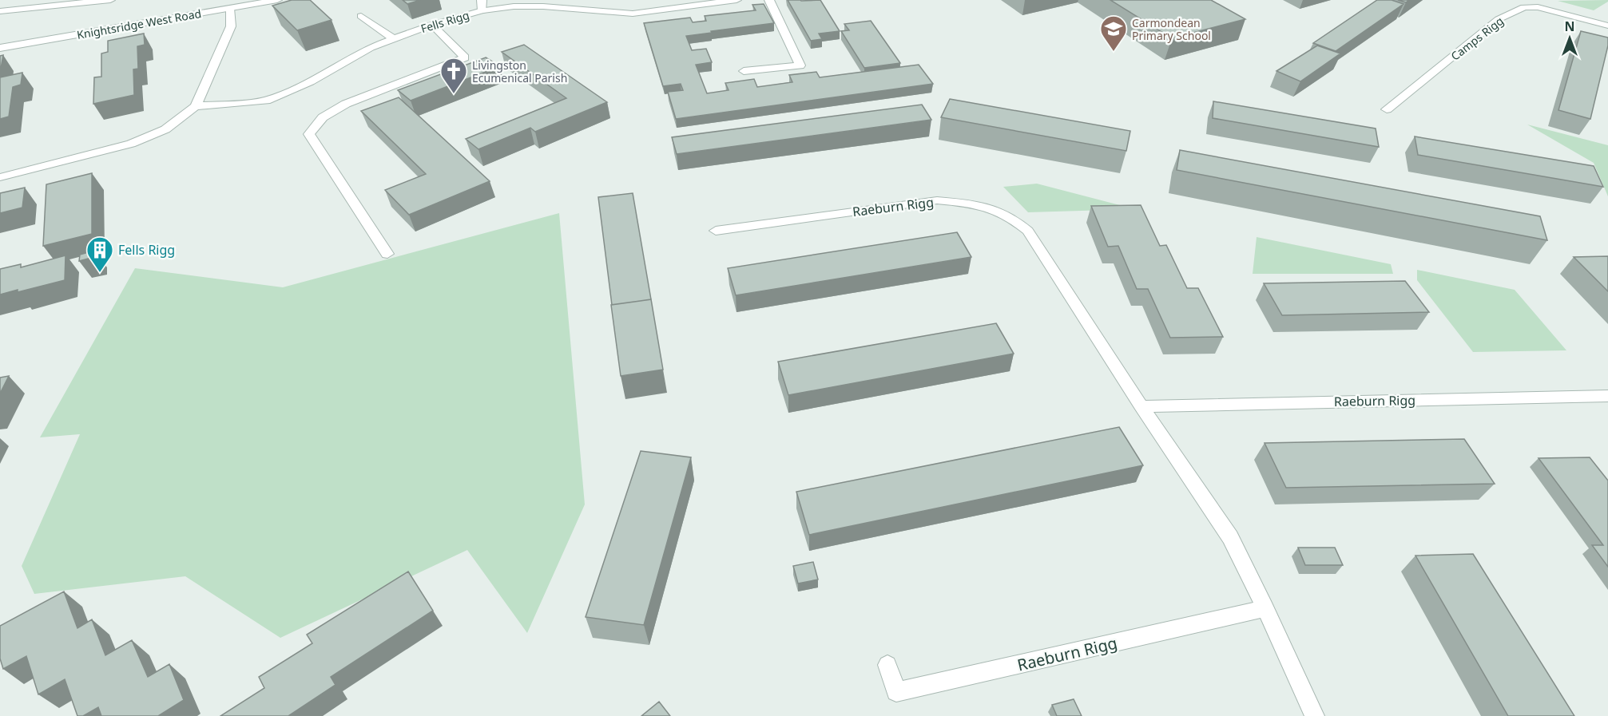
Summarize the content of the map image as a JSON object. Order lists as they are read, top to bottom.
{
  "streets": {
    "street": [
      "Fells Rigg",
      "Knightsridge West Road",
      "Camps Rigg",
      "Raeburn Rigg"
    ]
  },
  "places": {
    "school or university": ["Carmondean Primary School"],
    "church": ["Livingston Ecumenical Parish"],
    "building": ["Fells Rigg"]
  },
  "north": "top"
}
